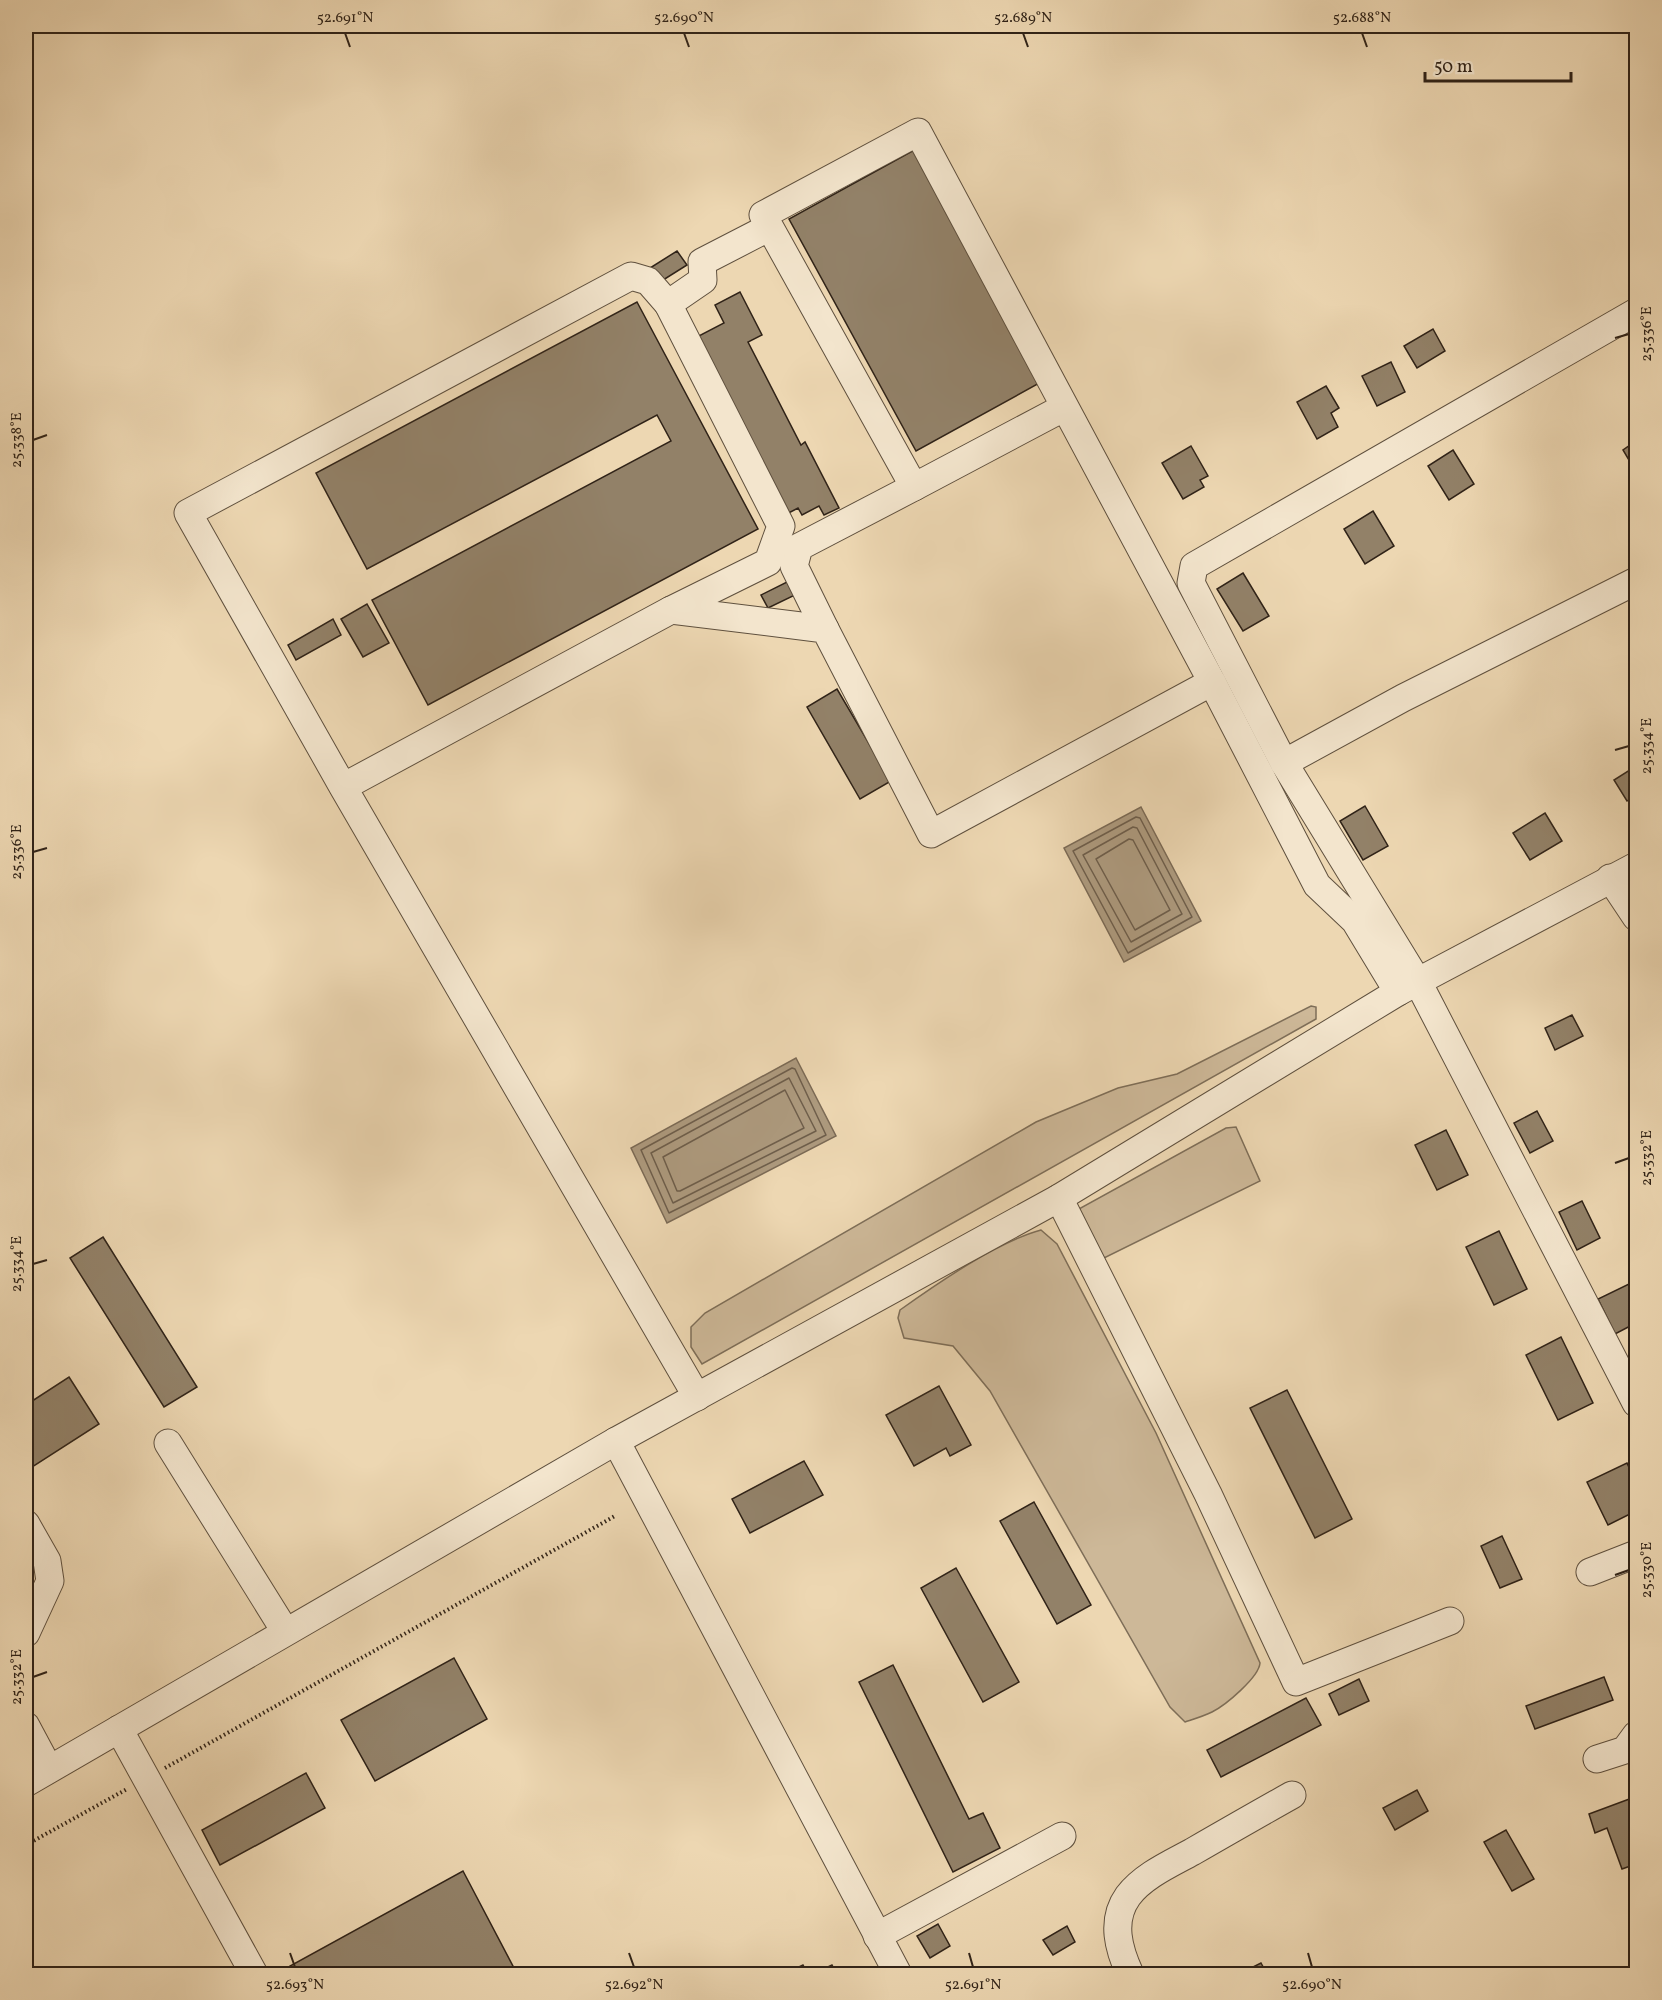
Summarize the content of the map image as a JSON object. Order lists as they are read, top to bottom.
{
  "scale_bar": "50 m",
  "coordinates": [
    "52.691°N",
    "52.690°N",
    "52.689°N",
    "52.688°N",
    "25.336°E",
    "25.338°E",
    "25.334°E",
    "25.332°E",
    "25.330°E",
    "52.693°N",
    "52.692°N"
  ]
}
